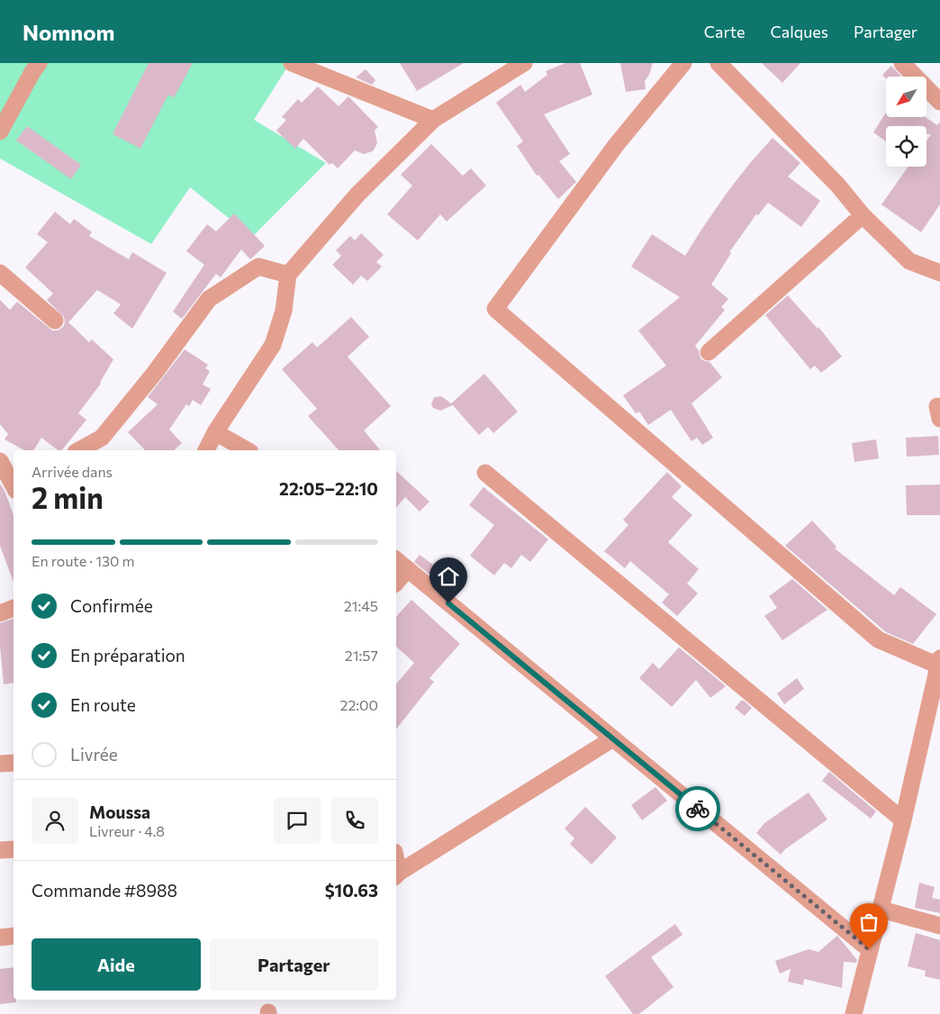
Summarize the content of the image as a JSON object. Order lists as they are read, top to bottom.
{
  "north": "bottom left",
  "page": {
    "header": "Nomnom",
    "nav": ["Carte", "Calques", "Partager"],
    "heading": ["2 min", "Arrivée dans", "22:05–22:10"],
    "panel": [
      "Moussa",
      "Livreur · 4.8",
      "Commande #8988",
      "$10.63"
    ],
    "bar": "En route · 130 m",
    "list": [
      ["Confirmée", "21:45"],
      ["En préparation", "21:57"],
      ["En route", "22:00"],
      "Livrée"
    ],
    "buttons": ["Aide", "Partager"]
  }
}
